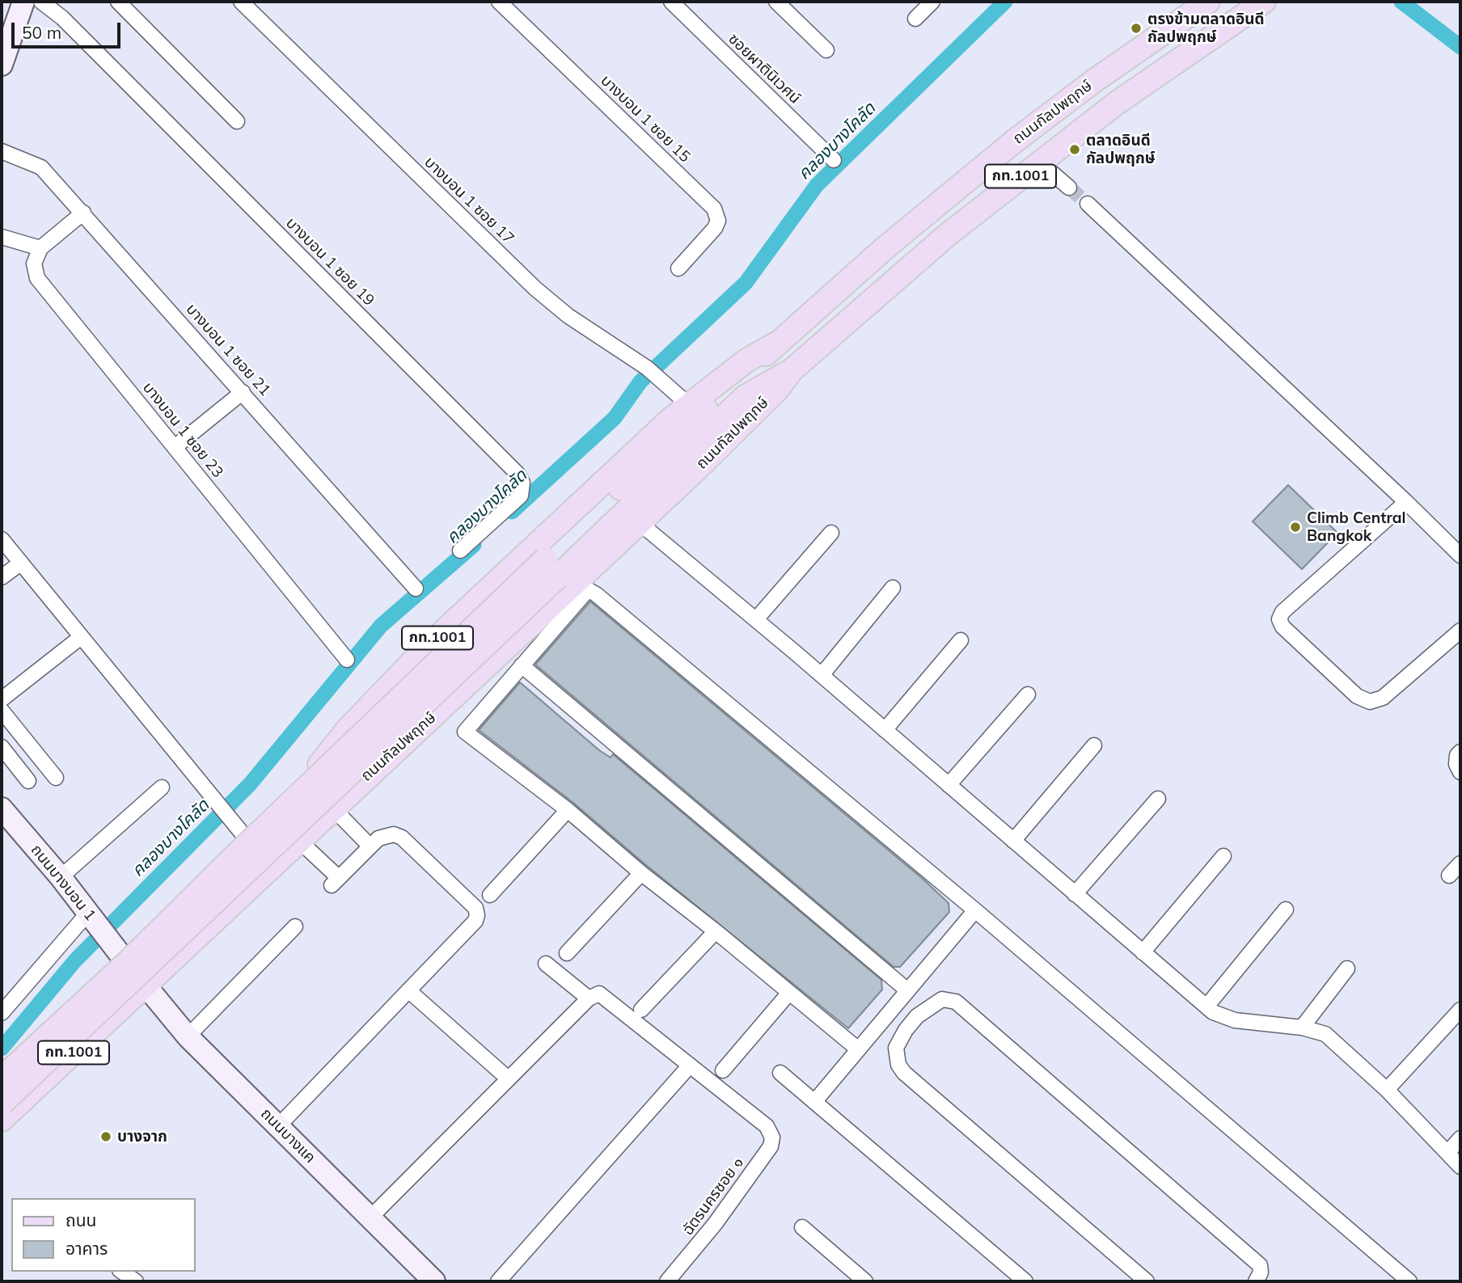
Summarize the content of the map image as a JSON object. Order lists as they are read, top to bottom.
{
  "streets": {
    "main road": [
      "ถนนกัลปพฤกษ์",
      "กท.1001",
      "ถนนบางบอน 1",
      "ถนนบางแค"
    ],
    "street": [
      "ซอยผาตินิเวศน์",
      "บางบอน 1 ซอย 15",
      "บางบอน 1 ซอย 17",
      "บางบอน 1 ซอย 19",
      "บางบอน 1 ซอย 21",
      "บางบอน 1 ซอย 23",
      "ฉัตรนครซอย ๑"
    ]
  },
  "crossings": [
    ["ถนนกัลปพฤกษ์", "บางบอน 1 ซอย 17"],
    ["ถนนกัลปพฤกษ์", "ถนนบางบอน 1"],
    ["ถนนกัลปพฤกษ์", "ถนนบางแค"]
  ],
  "water": ["คลองบางโคลัด"],
  "places": [
    "ตรงข้ามตลาดอินดี กัลปพฤกษ์",
    "ตลาดอินดี กัลปพฤกษ์",
    "Climb Central Bangkok",
    "บางจาก"
  ],
  "legend": ["ถนน", "อาคาร"],
  "scale_bar": "50 m"
}
